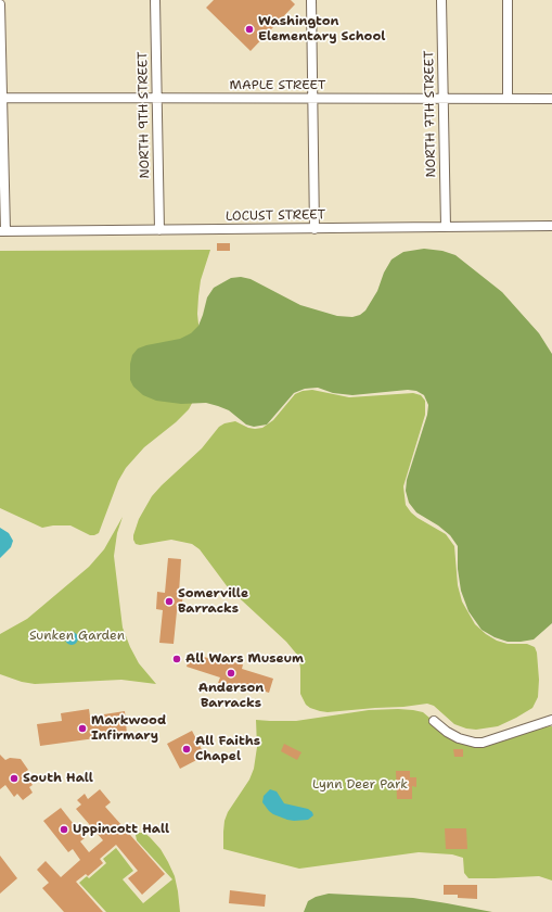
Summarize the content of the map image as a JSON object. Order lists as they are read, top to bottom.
{
  "streets": {
    "street": [
      "MAPLE STREET",
      "NORTH 7TH STREET",
      "NORTH 9TH STREET",
      "LOCUST STREET"
    ]
  },
  "crossings": [
    ["MAPLE STREET", "NORTH 7TH STREET"],
    ["MAPLE STREET", "NORTH 9TH STREET"],
    ["NORTH 7TH STREET", "LOCUST STREET"],
    ["NORTH 9TH STREET", "LOCUST STREET"]
  ],
  "parks": ["Sunken Garden", "Lynn Deer Park"],
  "places": [
    "Washington Elementary School",
    "Somerville Barracks",
    "All Wars Museum",
    "Anderson Barracks",
    "Markwood Infirmary",
    "All Faiths Chapel",
    "South Hall",
    "Uppincott Hall"
  ]
}
